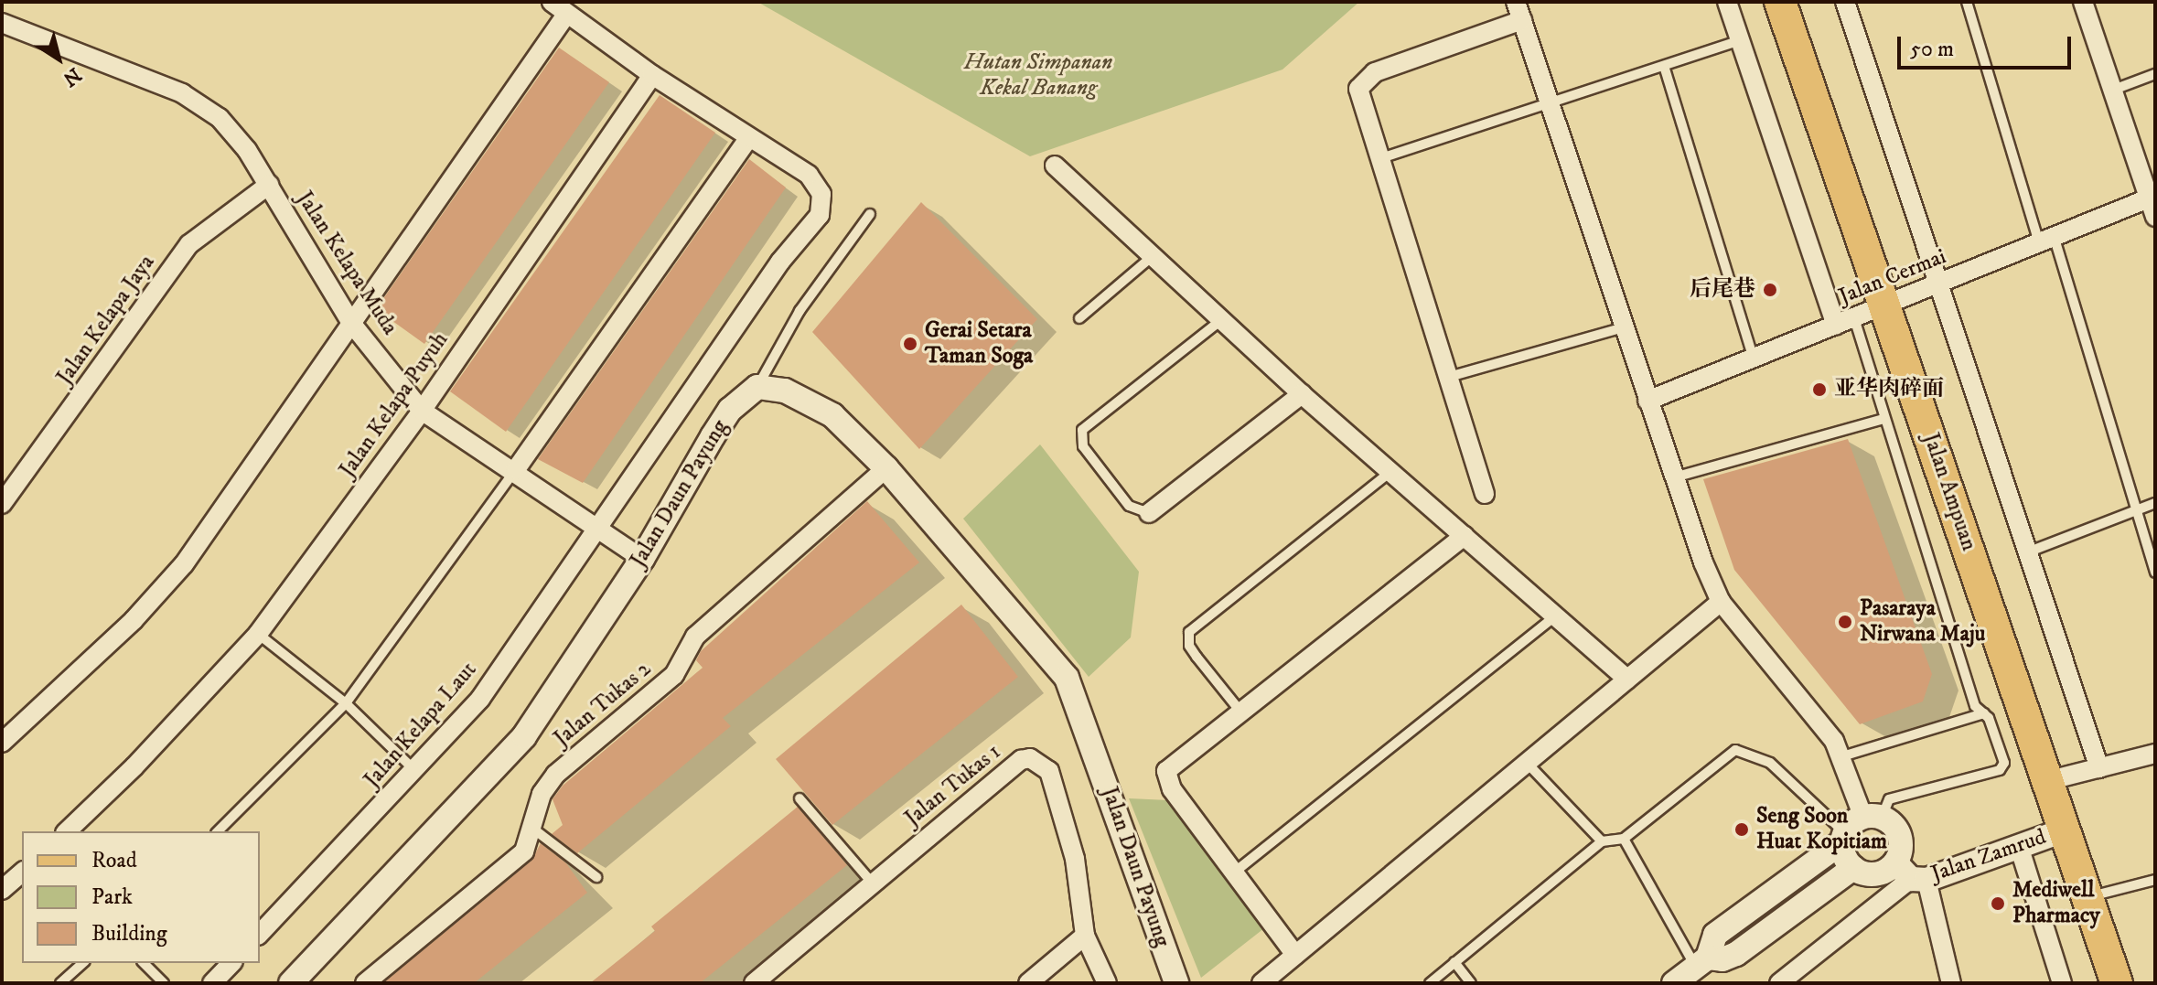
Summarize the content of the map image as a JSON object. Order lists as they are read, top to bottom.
{
  "streets": {
    "main road": ["Jalan Ampuan"],
    "street": [
      "Jalan Kelapa Muda",
      "Jalan Cermai",
      "Jalan Kelapa Jaya",
      "Jalan Kelapa Puyuh",
      "Jalan Daun Payung",
      "Jalan Tukas 2",
      "Jalan Kelapa Laut",
      "Jalan Tukas 1",
      "Jalan Zamrud"
    ]
  },
  "crossings": [
    ["Jalan Kelapa Muda", "Jalan Kelapa Jaya"],
    ["Jalan Kelapa Muda", "Jalan Kelapa Puyuh"],
    ["Jalan Kelapa Muda", "Jalan Daun Payung"],
    ["Jalan Kelapa Muda", "Jalan Kelapa Laut"],
    ["Jalan Cermai", "Jalan Ampuan"],
    ["Jalan Kelapa Puyuh", "Jalan Kelapa Laut"],
    ["Jalan Ampuan", "Jalan Zamrud"],
    ["Jalan Daun Payung", "Jalan Tukas 2"]
  ],
  "parks": ["Hutan Simpanan Kekal Banang"],
  "places": [
    "后尾巷",
    "Gerai Setara Taman Soga",
    "亚华肉碎面",
    "Pasaraya Nirwana Maju",
    "Seng Soon Huat Kopitiam",
    "Mediwell Pharmacy"
  ],
  "legend": ["Road", "Park", "Building"],
  "scale_bar": "50 m",
  "north": "bottom right"
}
